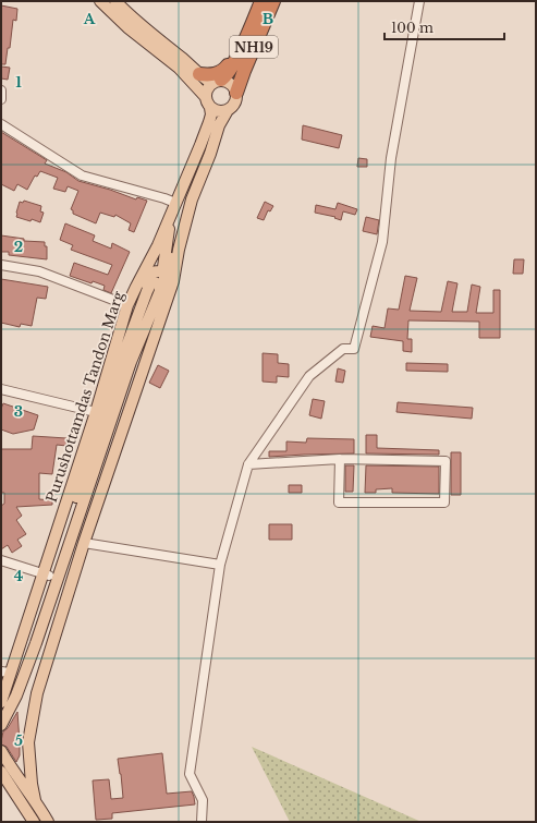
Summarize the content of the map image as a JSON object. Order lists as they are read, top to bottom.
{
  "streets": {
    "highway": ["NH19"],
    "main road": ["Purushottamdas Tandon Marg"]
  },
  "crossings": [
    ["NH19", "Purushottamdas Tandon Marg"]
  ],
  "scale_bar": "100 m",
  "grid": {
    "columns": ["A", "B"],
    "rows": [
      "1",
      "2",
      "3",
      "4",
      "5"
    ]
  }
}
